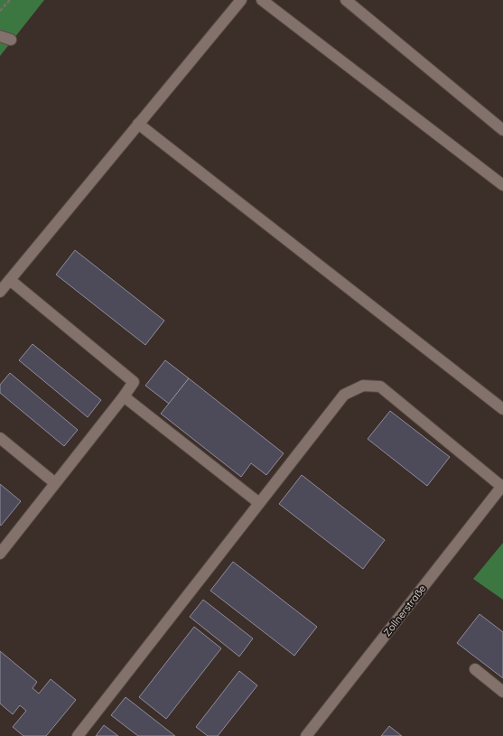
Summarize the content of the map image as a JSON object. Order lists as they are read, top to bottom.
{
  "streets": {
    "street": ["Zollnerstraße"]
  }
}
